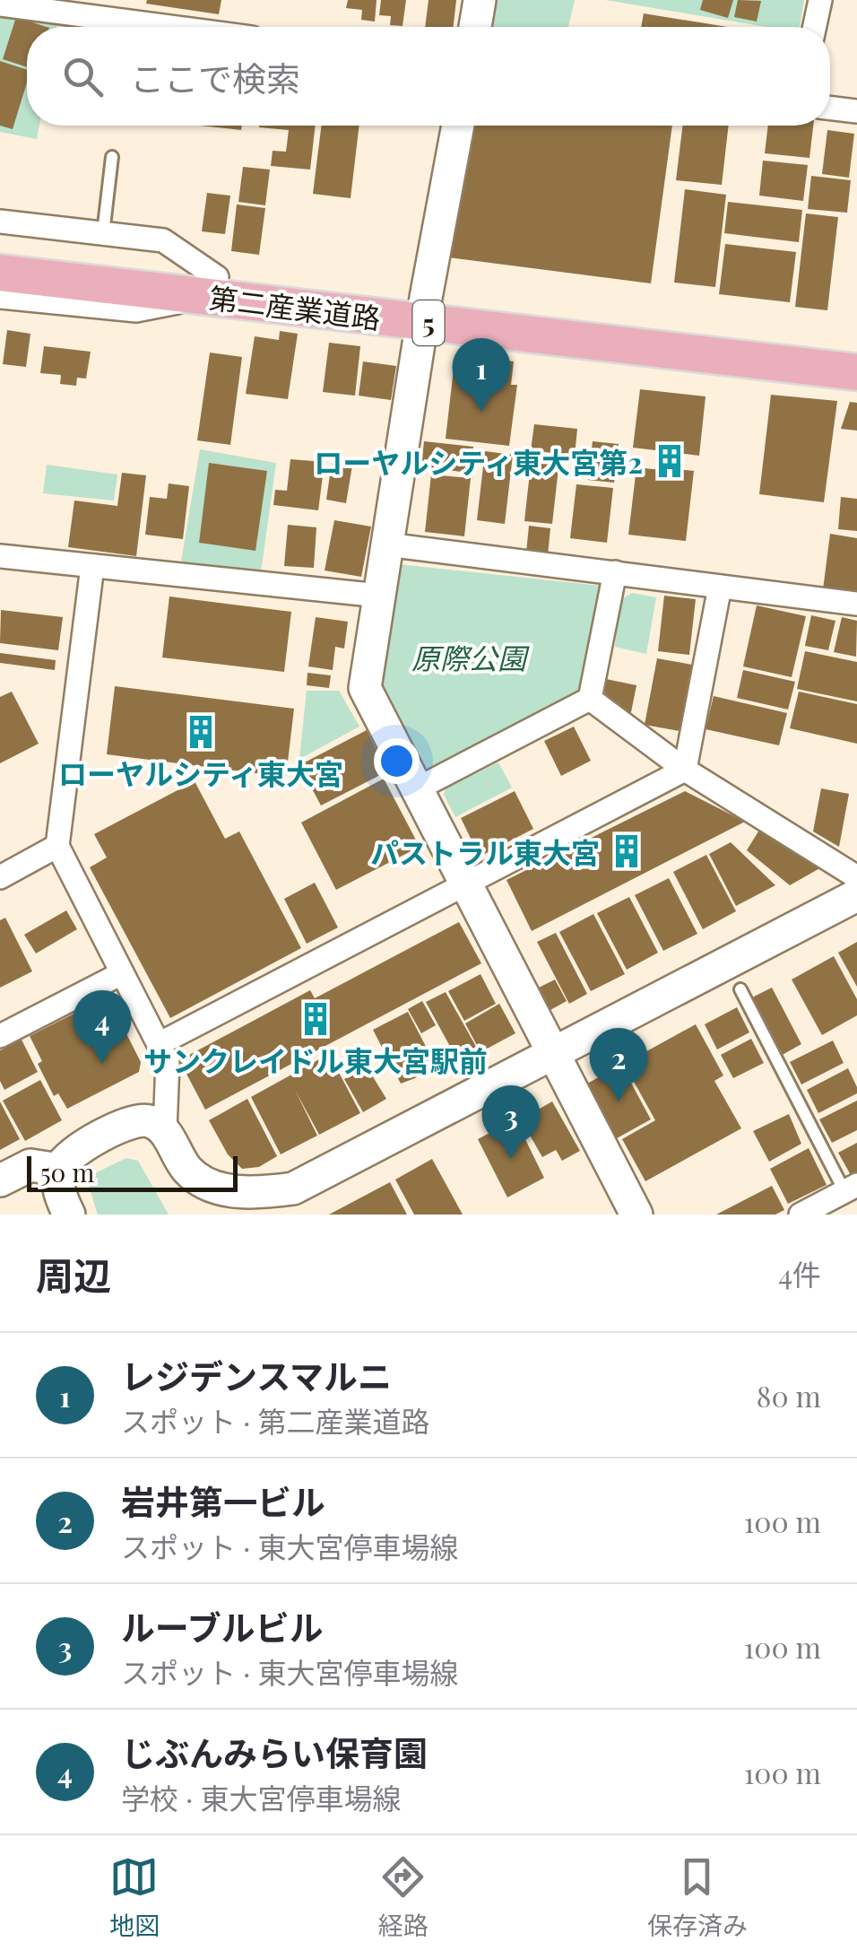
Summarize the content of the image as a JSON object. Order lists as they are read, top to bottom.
{
  "streets": {
    "main road": ["第二産業道路", "5"]
  },
  "parks": ["原際公園"],
  "places": {
    "building": [
      "ローヤルシティ東大宮第2",
      "ローヤルシティ東大宮",
      "パストラル東大宮",
      "サンクレイドル東大宮駅前"
    ]
  },
  "scale_bar": "50 m",
  "page": {
    "search": "ここで検索",
    "pins": [
      "1",
      "4",
      "2",
      "3"
    ],
    "scale": "50 m",
    "heading": ["周辺", "4件"],
    "list": [
      {
        "mark": "1",
        "name": "レジデンスマルニ",
        "note": "スポット · 第二産業道路",
        "value": "80 m"
      },
      {
        "mark": "2",
        "name": "岩井第一ビル",
        "note": "スポット · 東大宮停車場線",
        "value": "100 m"
      },
      {
        "mark": "3",
        "name": "ルーブルビル",
        "note": "スポット · 東大宮停車場線",
        "value": "100 m"
      },
      {
        "mark": "4",
        "name": "じぶんみらい保育園",
        "note": "学校 · 東大宮停車場線",
        "value": "100 m"
      }
    ],
    "nav": ["地図", "経路", "保存済み"]
  }
}
